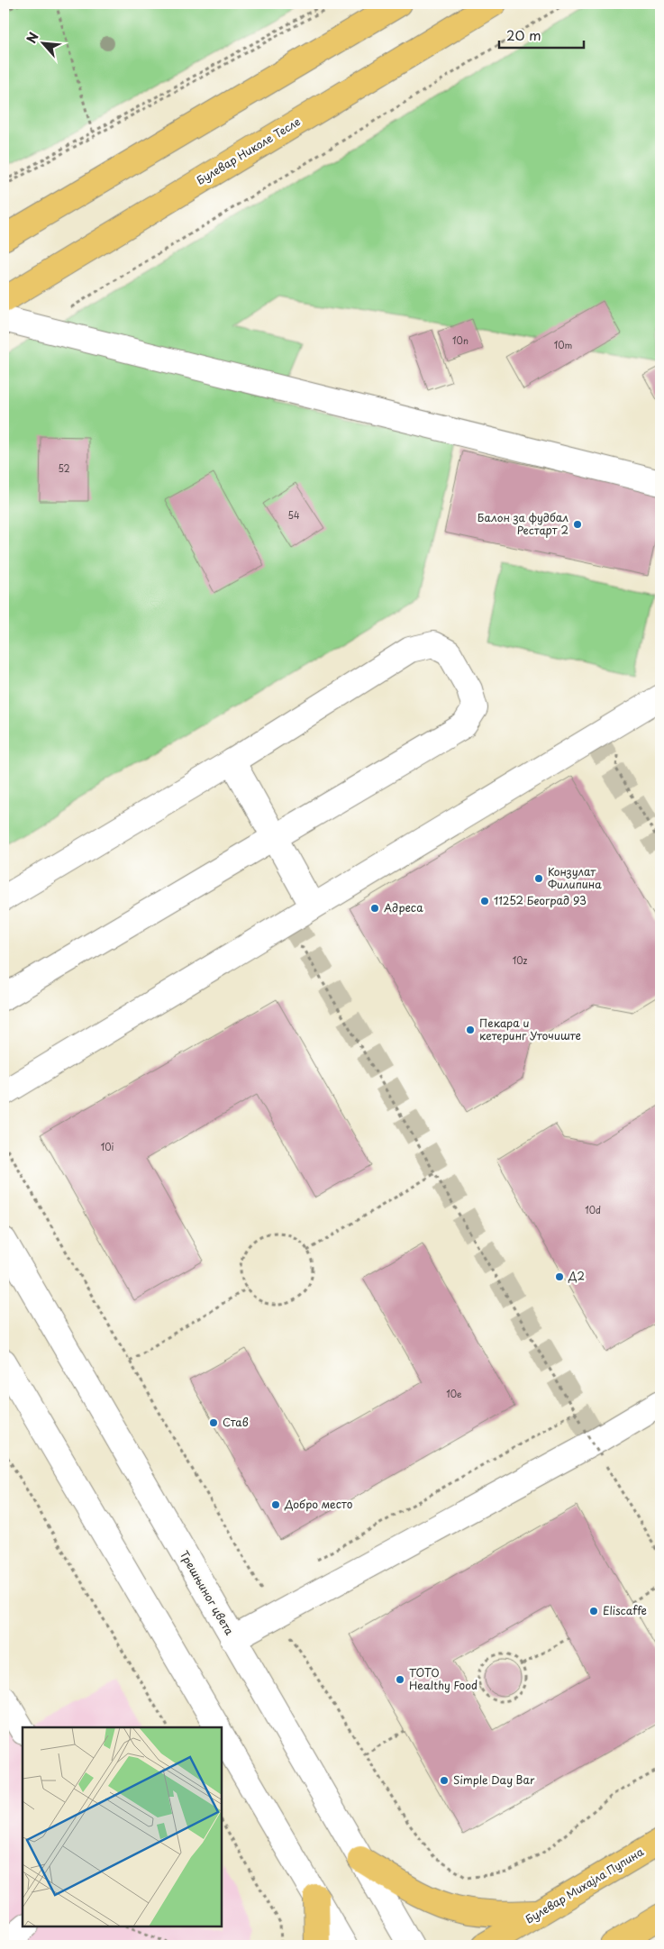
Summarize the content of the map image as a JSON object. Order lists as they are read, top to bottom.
{
  "streets": {
    "main road": ["Булевар Николе Тесле", "Булевар Михајла Пупина"],
    "street": ["Трешњиног цвета"]
  },
  "places": [
    "Балон за фудбал Рестарт 2",
    "Конзулат Филипина",
    "11252 Београд 93",
    "Адреса",
    "Пекара и кетеринг Уточиште",
    "Д2",
    "Став",
    "Добро место",
    "Eliscaffe",
    "TOTO Healthy Food",
    "Simple Day Bar"
  ],
  "house_numbers": [
    "10n",
    "10m",
    "52",
    "54",
    "10z",
    "10i",
    "10d",
    "10e"
  ],
  "scale_bar": "20 m",
  "north": "top left"
}
